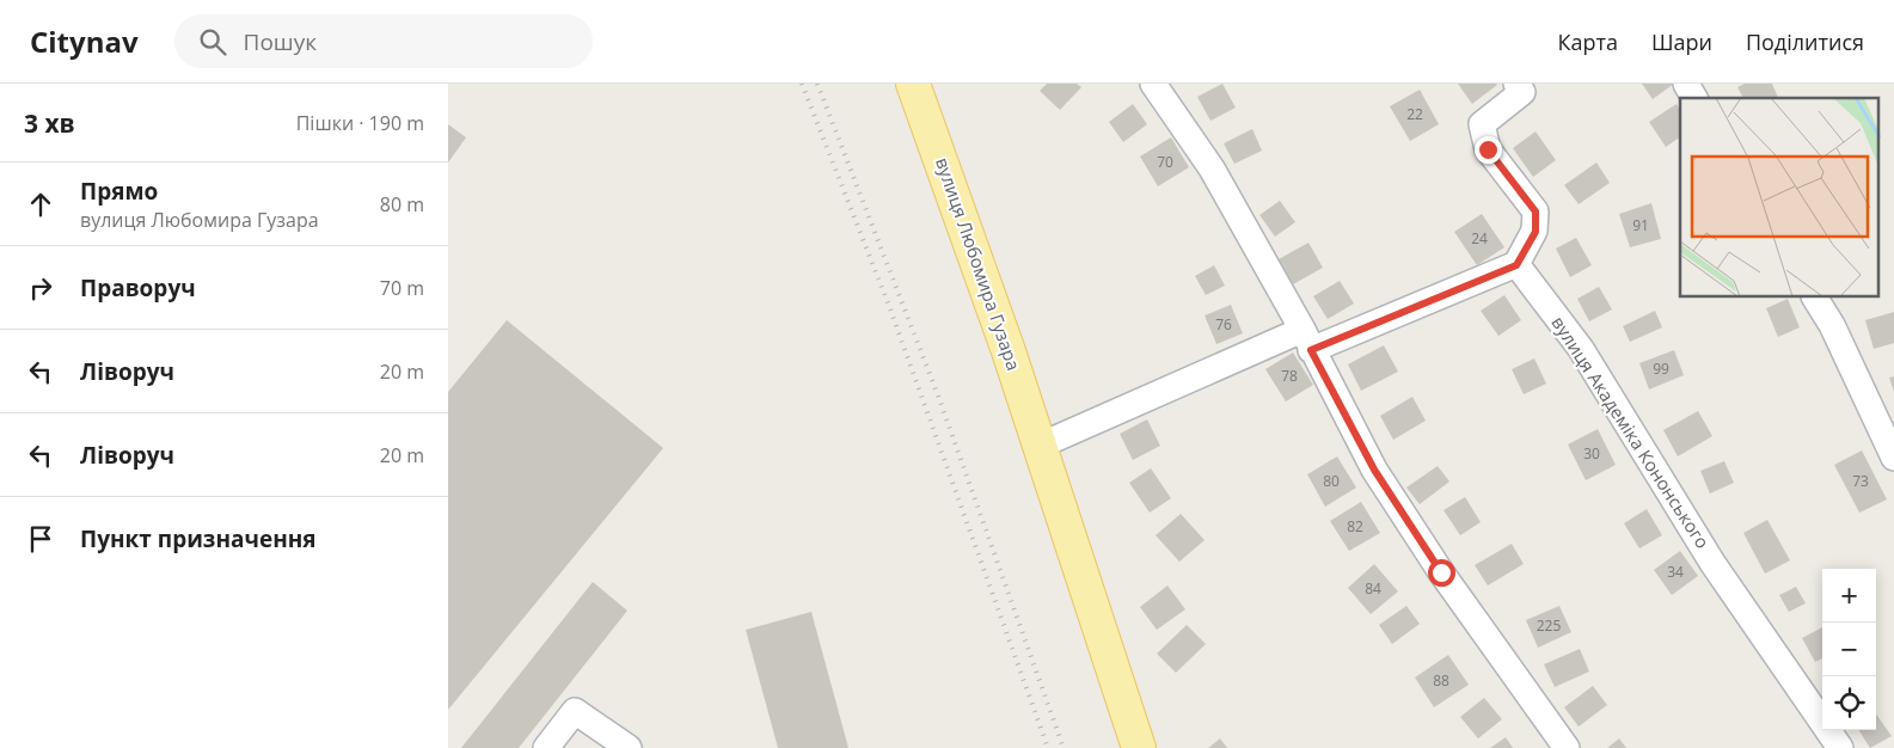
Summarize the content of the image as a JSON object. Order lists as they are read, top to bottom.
{
  "streets": {
    "main road": ["вулиця Любомира Гузара"],
    "street": ["вулиця Академіка Кононського"]
  },
  "house_numbers": [
    "22",
    "70",
    "91",
    "24",
    "76",
    "99",
    "78",
    "30",
    "80",
    "73",
    "82",
    "34",
    "84",
    "225",
    "88"
  ],
  "page": {
    "header": "Citynav",
    "search": "Пошук",
    "nav": ["Карта", "Шари", "Поділитися"],
    "heading": ["3 хв", "Пішки · 190 m"],
    "list": [
      ["Прямо", "вулиця Любомира Гузара", "80 m"],
      ["Праворуч", "70 m"],
      ["Ліворуч", "20 m"],
      ["Ліворуч", "20 m"],
      "Пункт призначення"
    ],
    "map_buttons": ["+", "−"]
  }
}
